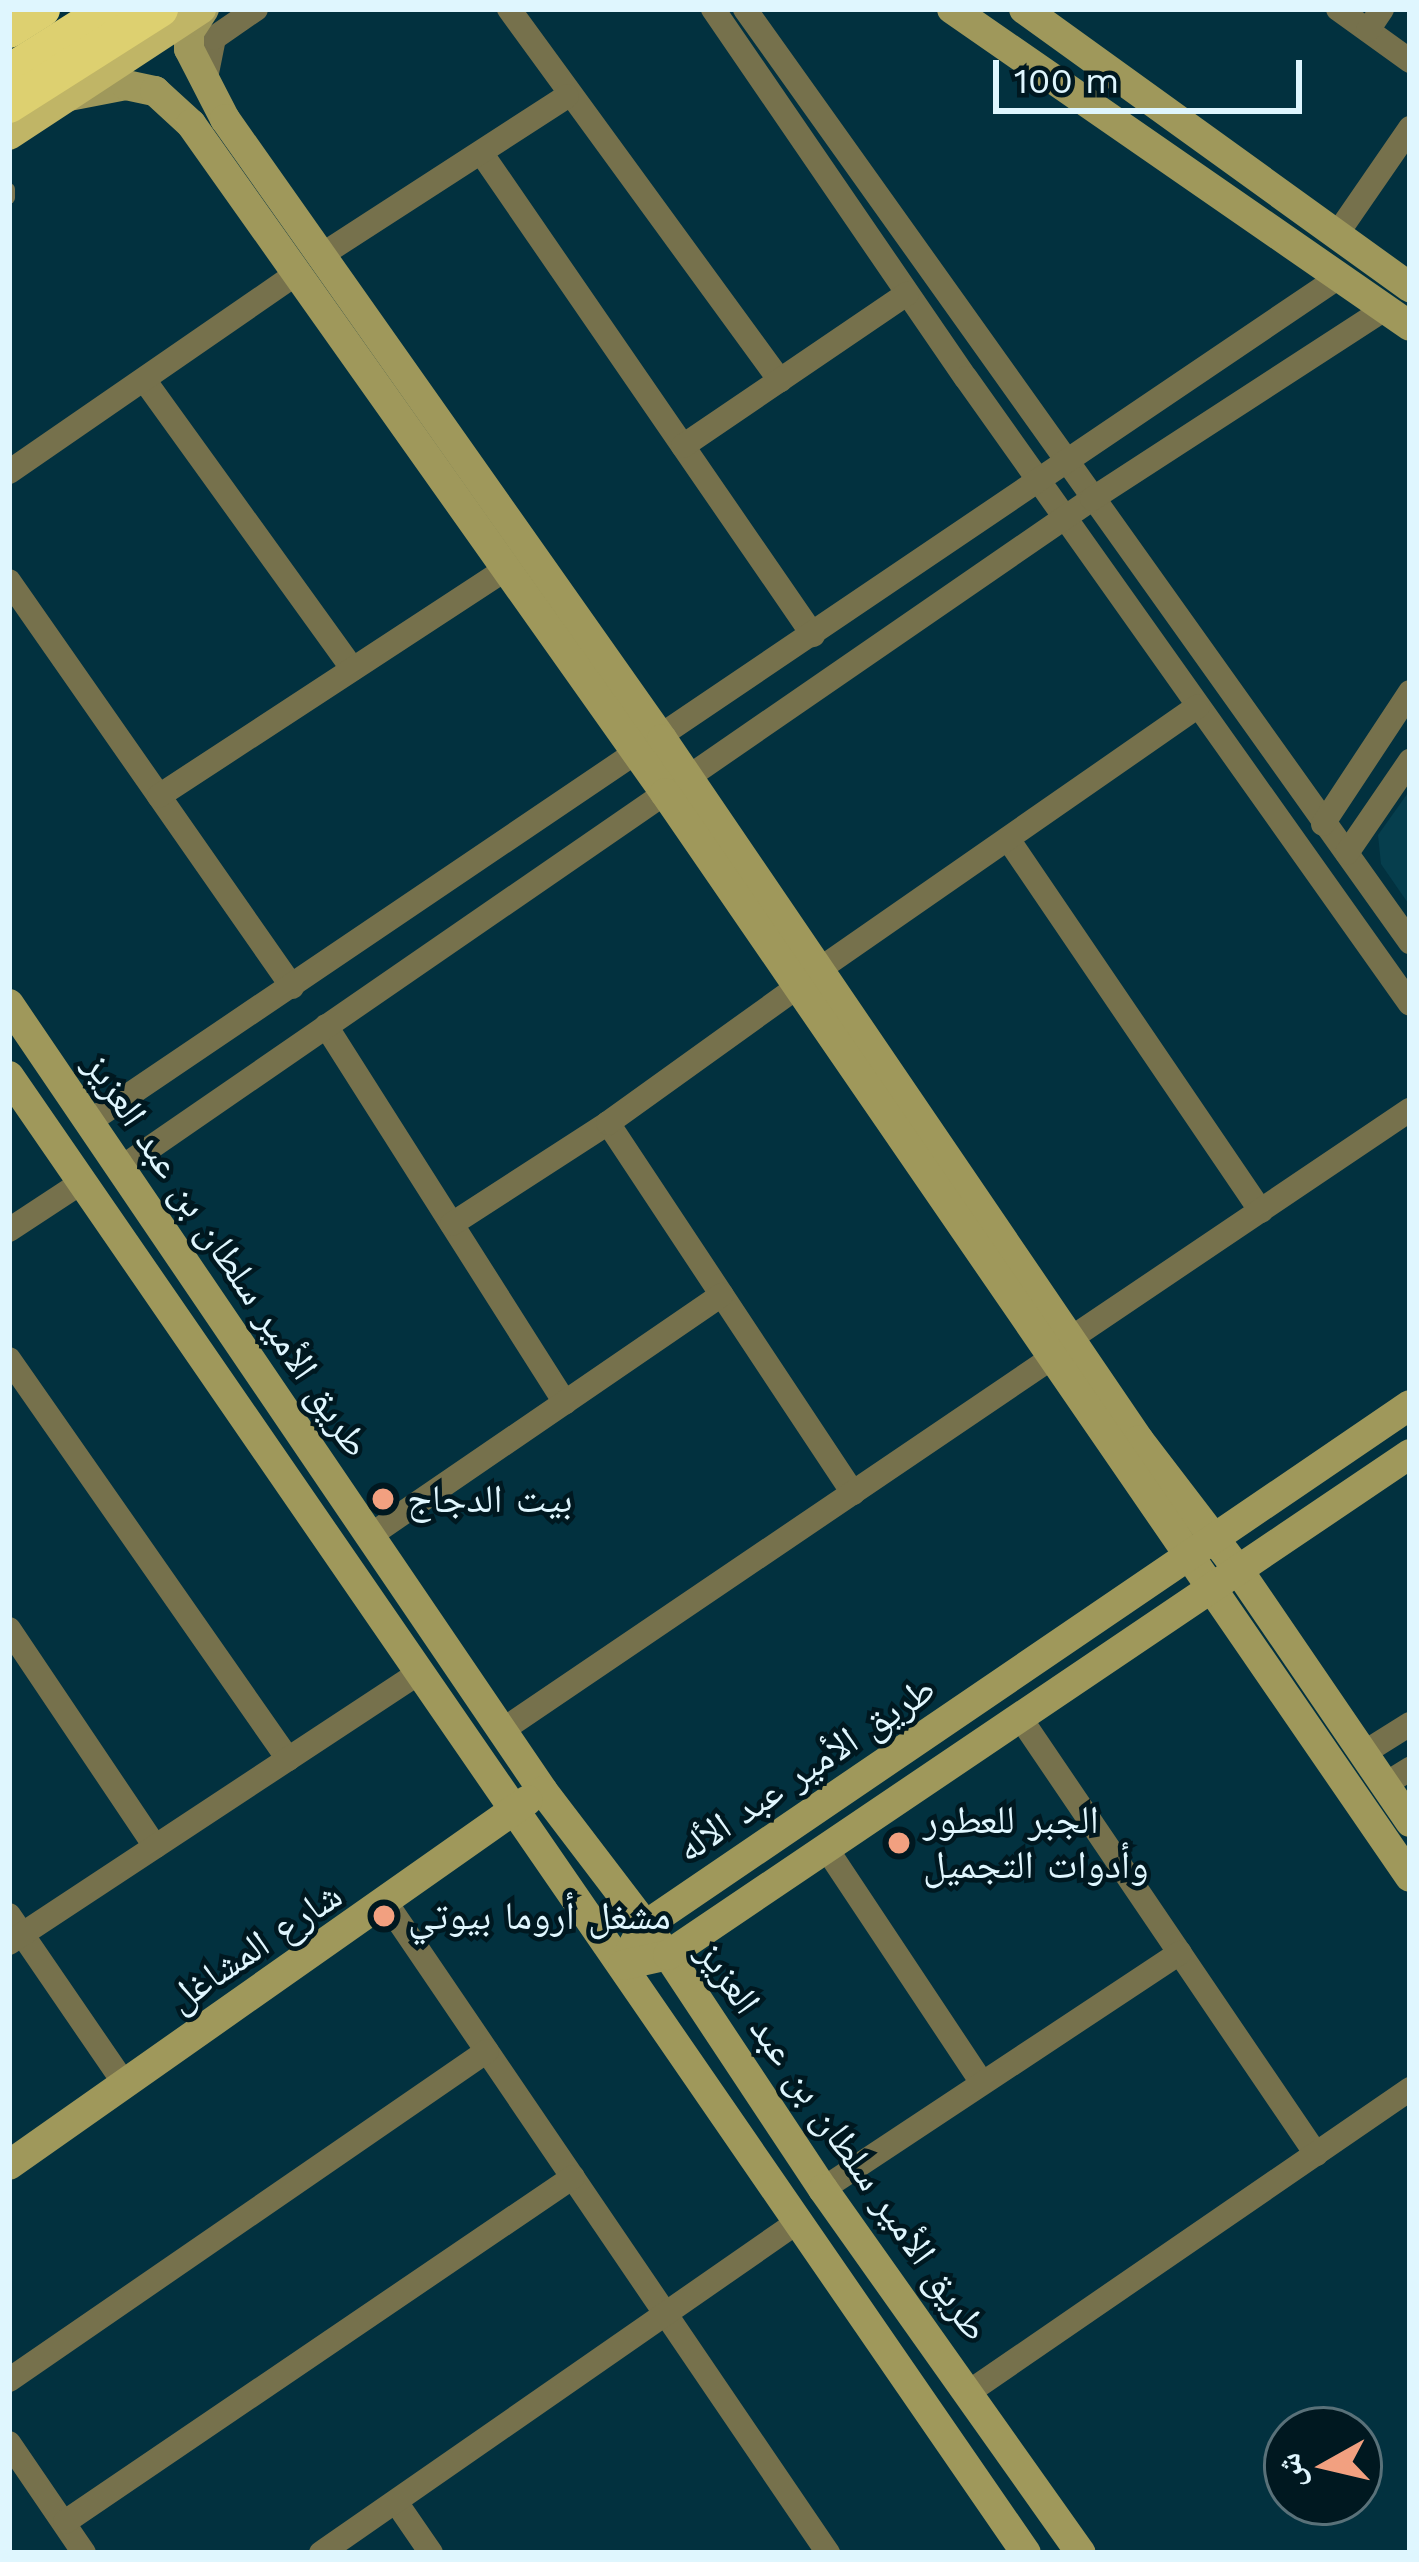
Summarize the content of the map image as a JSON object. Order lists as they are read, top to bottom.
{
  "streets": {
    "street": ["طريق الأمير سلطان بن عبد العزيز", "طريق الأمير عبد الأله", "شارع المشاغل"]
  },
  "crossings": [
    ["طريق الأمير سلطان بن عبد العزيز", "طريق الأمير عبد الأله"],
    ["طريق الأمير سلطان بن عبد العزيز", "شارع المشاغل"]
  ],
  "places": ["بيت الدجاج", "الجبر للعطور وأدوات التجميل", "مشغل أروما بيوتي"],
  "scale_bar": "100 m",
  "north": "left"
}
